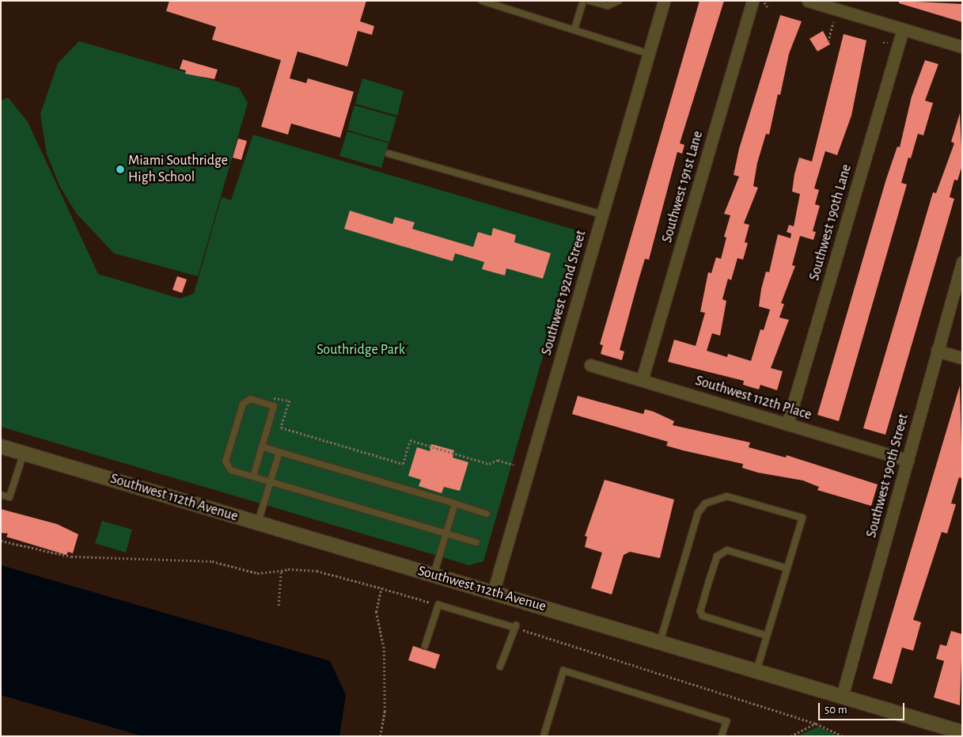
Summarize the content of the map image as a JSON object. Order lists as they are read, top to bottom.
{
  "streets": {
    "street": [
      "Southwest 191st Lane",
      "Southwest 190th Lane",
      "Southwest 192nd Street",
      "Southwest 112th Place",
      "Southwest 190th Street",
      "Southwest 112th Avenue"
    ]
  },
  "crossings": [
    ["Southwest 191st Lane", "Southwest 112th Place"],
    ["Southwest 190th Lane", "Southwest 112th Place"],
    ["Southwest 192nd Street", "Southwest 112th Avenue"],
    ["Southwest 112th Place", "Southwest 190th Street"],
    ["Southwest 190th Street", "Southwest 112th Avenue"]
  ],
  "parks": ["Southridge Park"],
  "places": ["Miami Southridge High School"],
  "scale_bar": "50 m"
}
